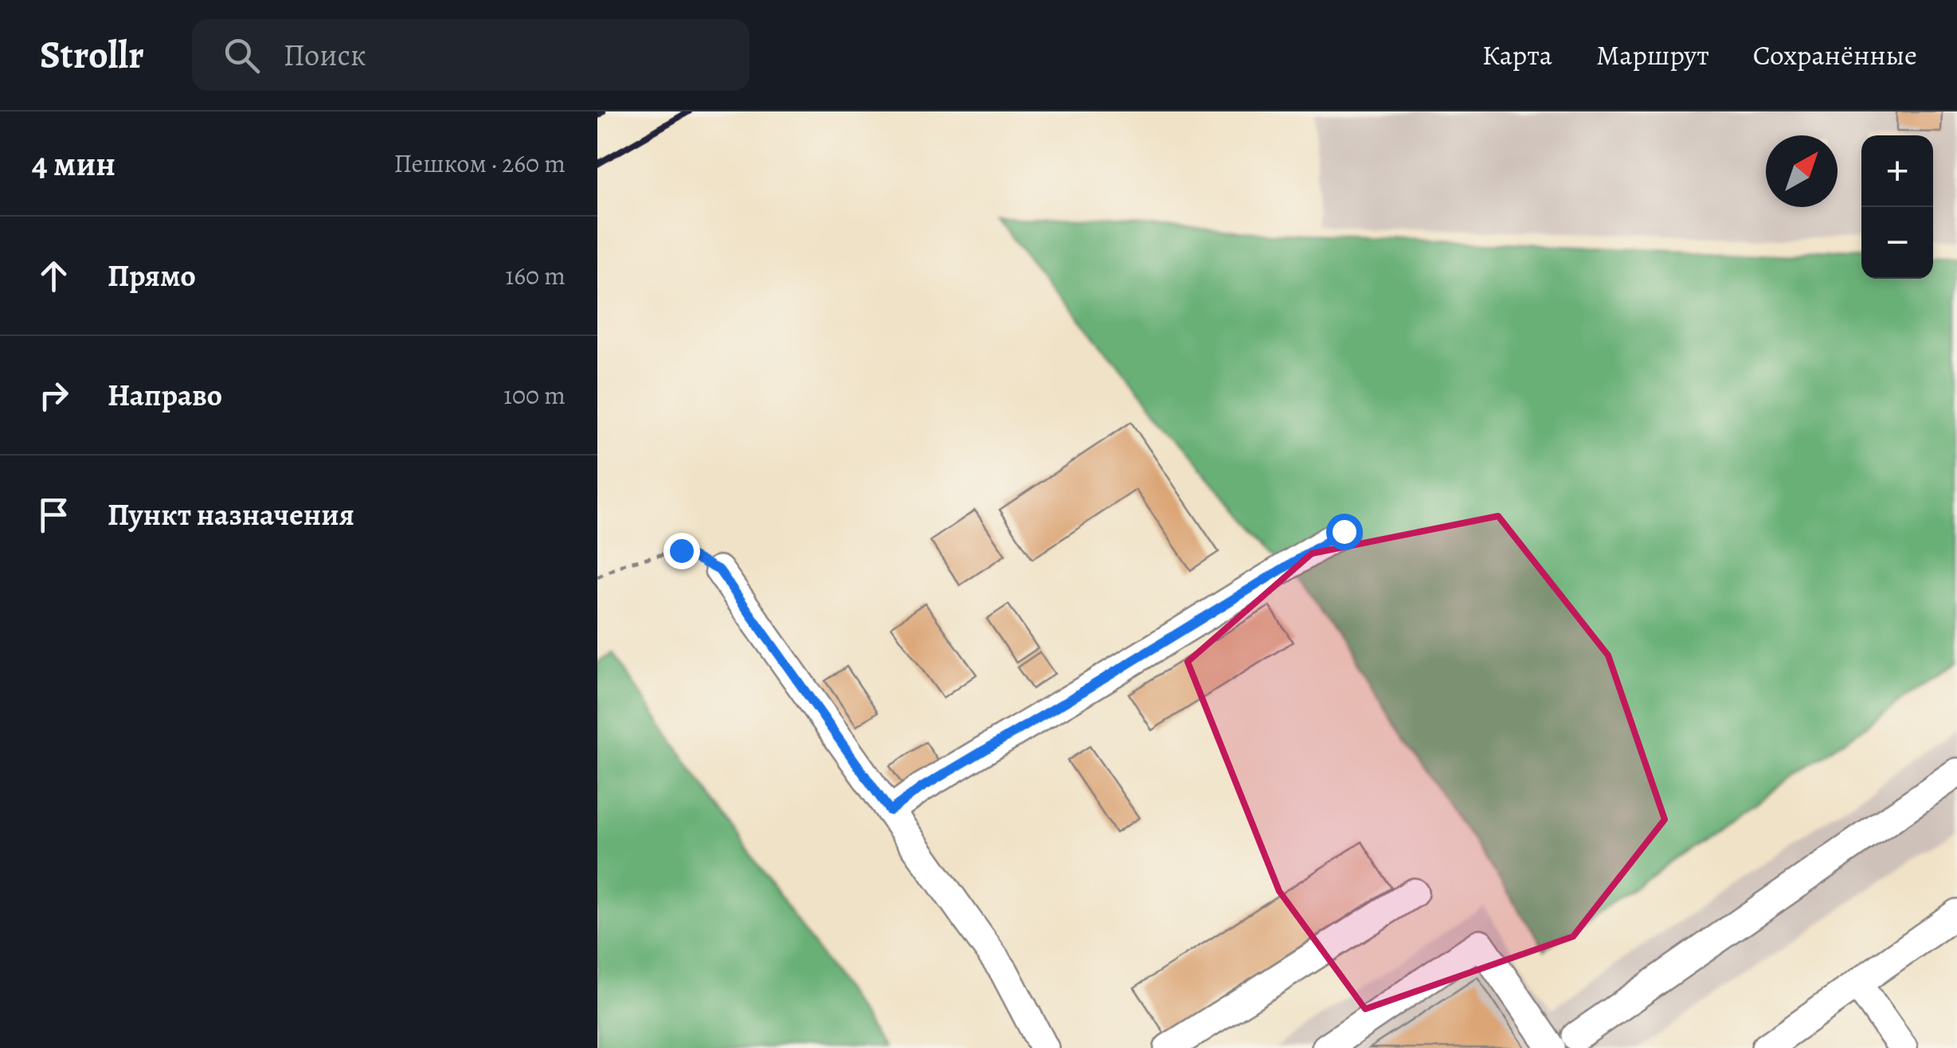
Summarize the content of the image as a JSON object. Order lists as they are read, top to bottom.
{
  "north": "top right",
  "page": {
    "header": "Strollr",
    "search": "Поиск",
    "nav": ["Карта", "Маршрут", "Сохранённые"],
    "heading": ["4 мин", "Пешком · 260 m"],
    "map_buttons": ["+", "−"],
    "list": [
      ["Прямо", "160 m"],
      ["Направо", "100 m"],
      "Пункт назначения"
    ]
  }
}
